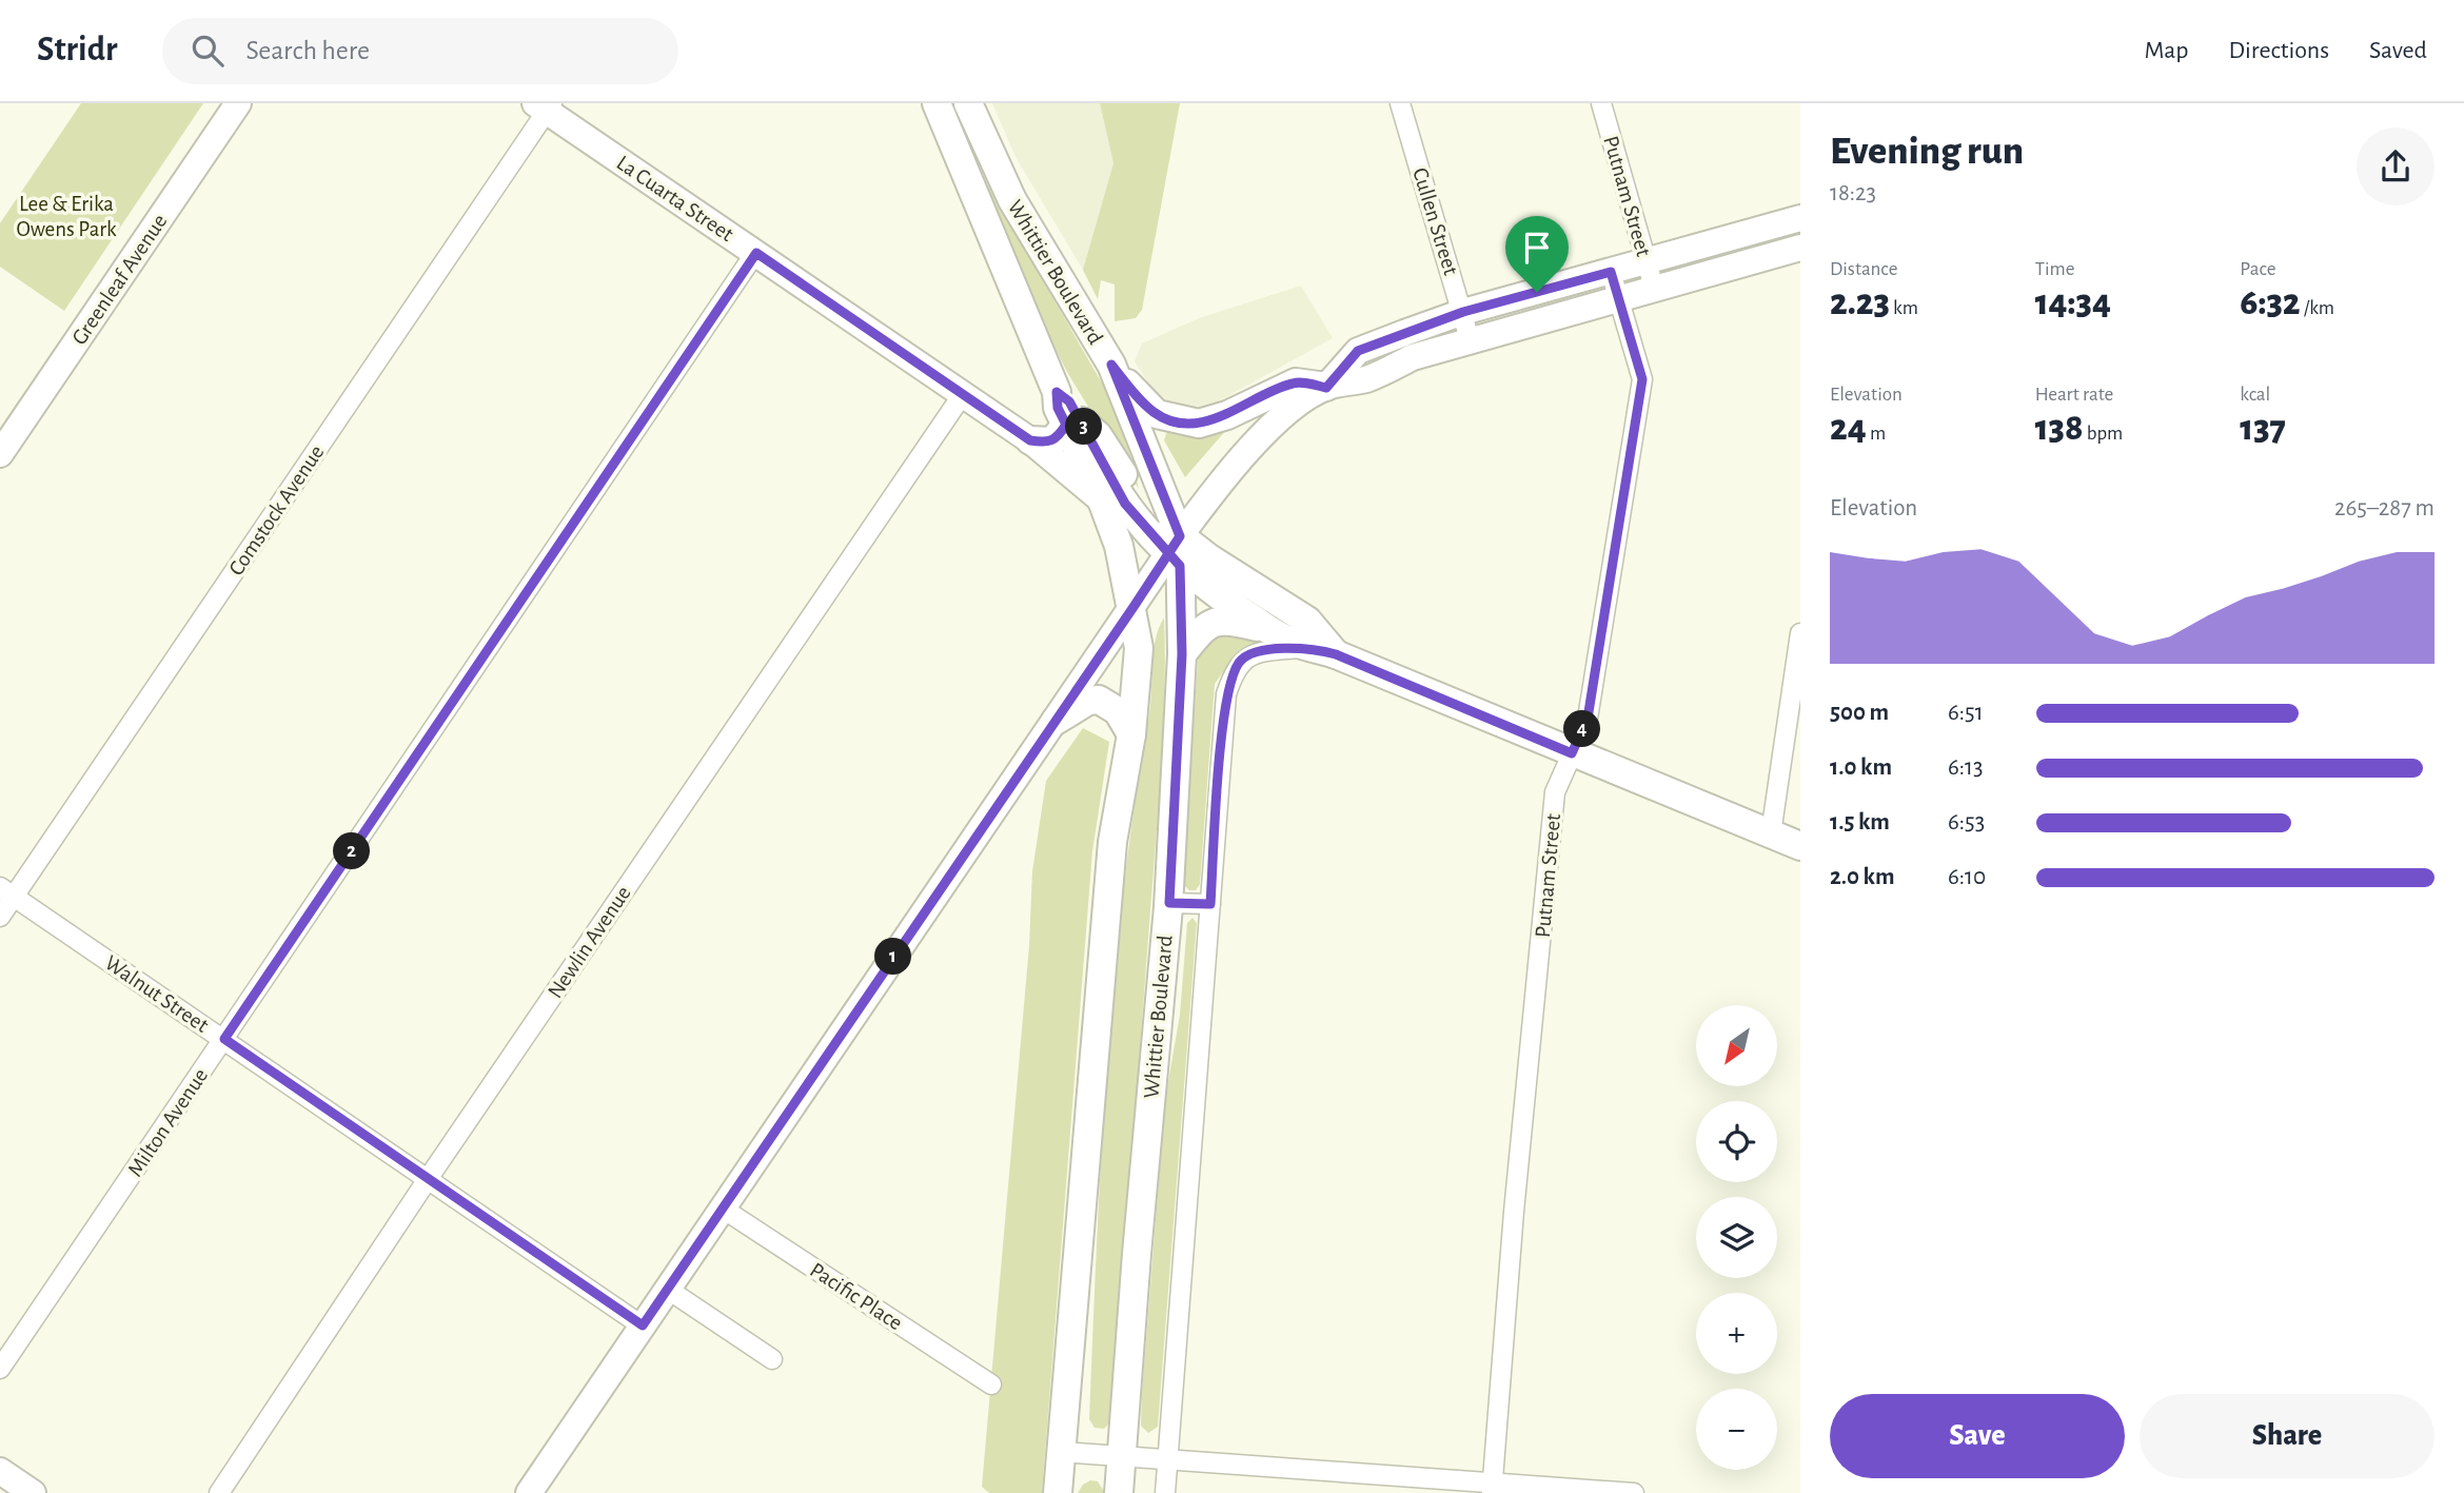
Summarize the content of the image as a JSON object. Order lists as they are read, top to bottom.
{
  "streets": {
    "main road": ["Whittier Boulevard"],
    "street": [
      "Putnam Street",
      "La Cuarta Street",
      "Cullen Street",
      "Greenleaf Avenue",
      "Comstock Avenue",
      "Newlin Avenue",
      "Walnut Street",
      "Milton Avenue",
      "Pacific Place"
    ]
  },
  "crossings": [
    ["La Cuarta Street", "Whittier Boulevard"],
    ["La Cuarta Street", "Comstock Avenue"],
    ["La Cuarta Street", "Newlin Avenue"],
    ["La Cuarta Street", "Milton Avenue"],
    ["Comstock Avenue", "Walnut Street"],
    ["Newlin Avenue", "Walnut Street"],
    ["Walnut Street", "Milton Avenue"]
  ],
  "parks": ["Lee & Erika Owens Park"],
  "north": "bottom left",
  "page": {
    "header": "Stridr",
    "search": "Search here",
    "nav": ["Map", "Directions", "Saved"],
    "heading": ["Evening run", "18:23"],
    "stats": [
      ["Distance", "2.23 km"],
      ["Time", "14:34"],
      ["Pace", "6:32 /km"],
      ["Elevation", "24 m"],
      ["Heart rate", "138 bpm"],
      ["kcal", "137"]
    ],
    "pins": [
      "3",
      "4",
      "2",
      "1"
    ],
    "chart": ["Elevation", "265–287 m"],
    "list": [
      {
        "name": "500 m",
        "note": "6:51"
      },
      {
        "name": "1.0 km",
        "note": "6:13"
      },
      {
        "name": "1.5 km",
        "note": "6:53"
      },
      {
        "name": "2.0 km",
        "note": "6:10"
      }
    ],
    "map_buttons": ["+", "−"],
    "buttons": ["Save", "Share"]
  }
}
